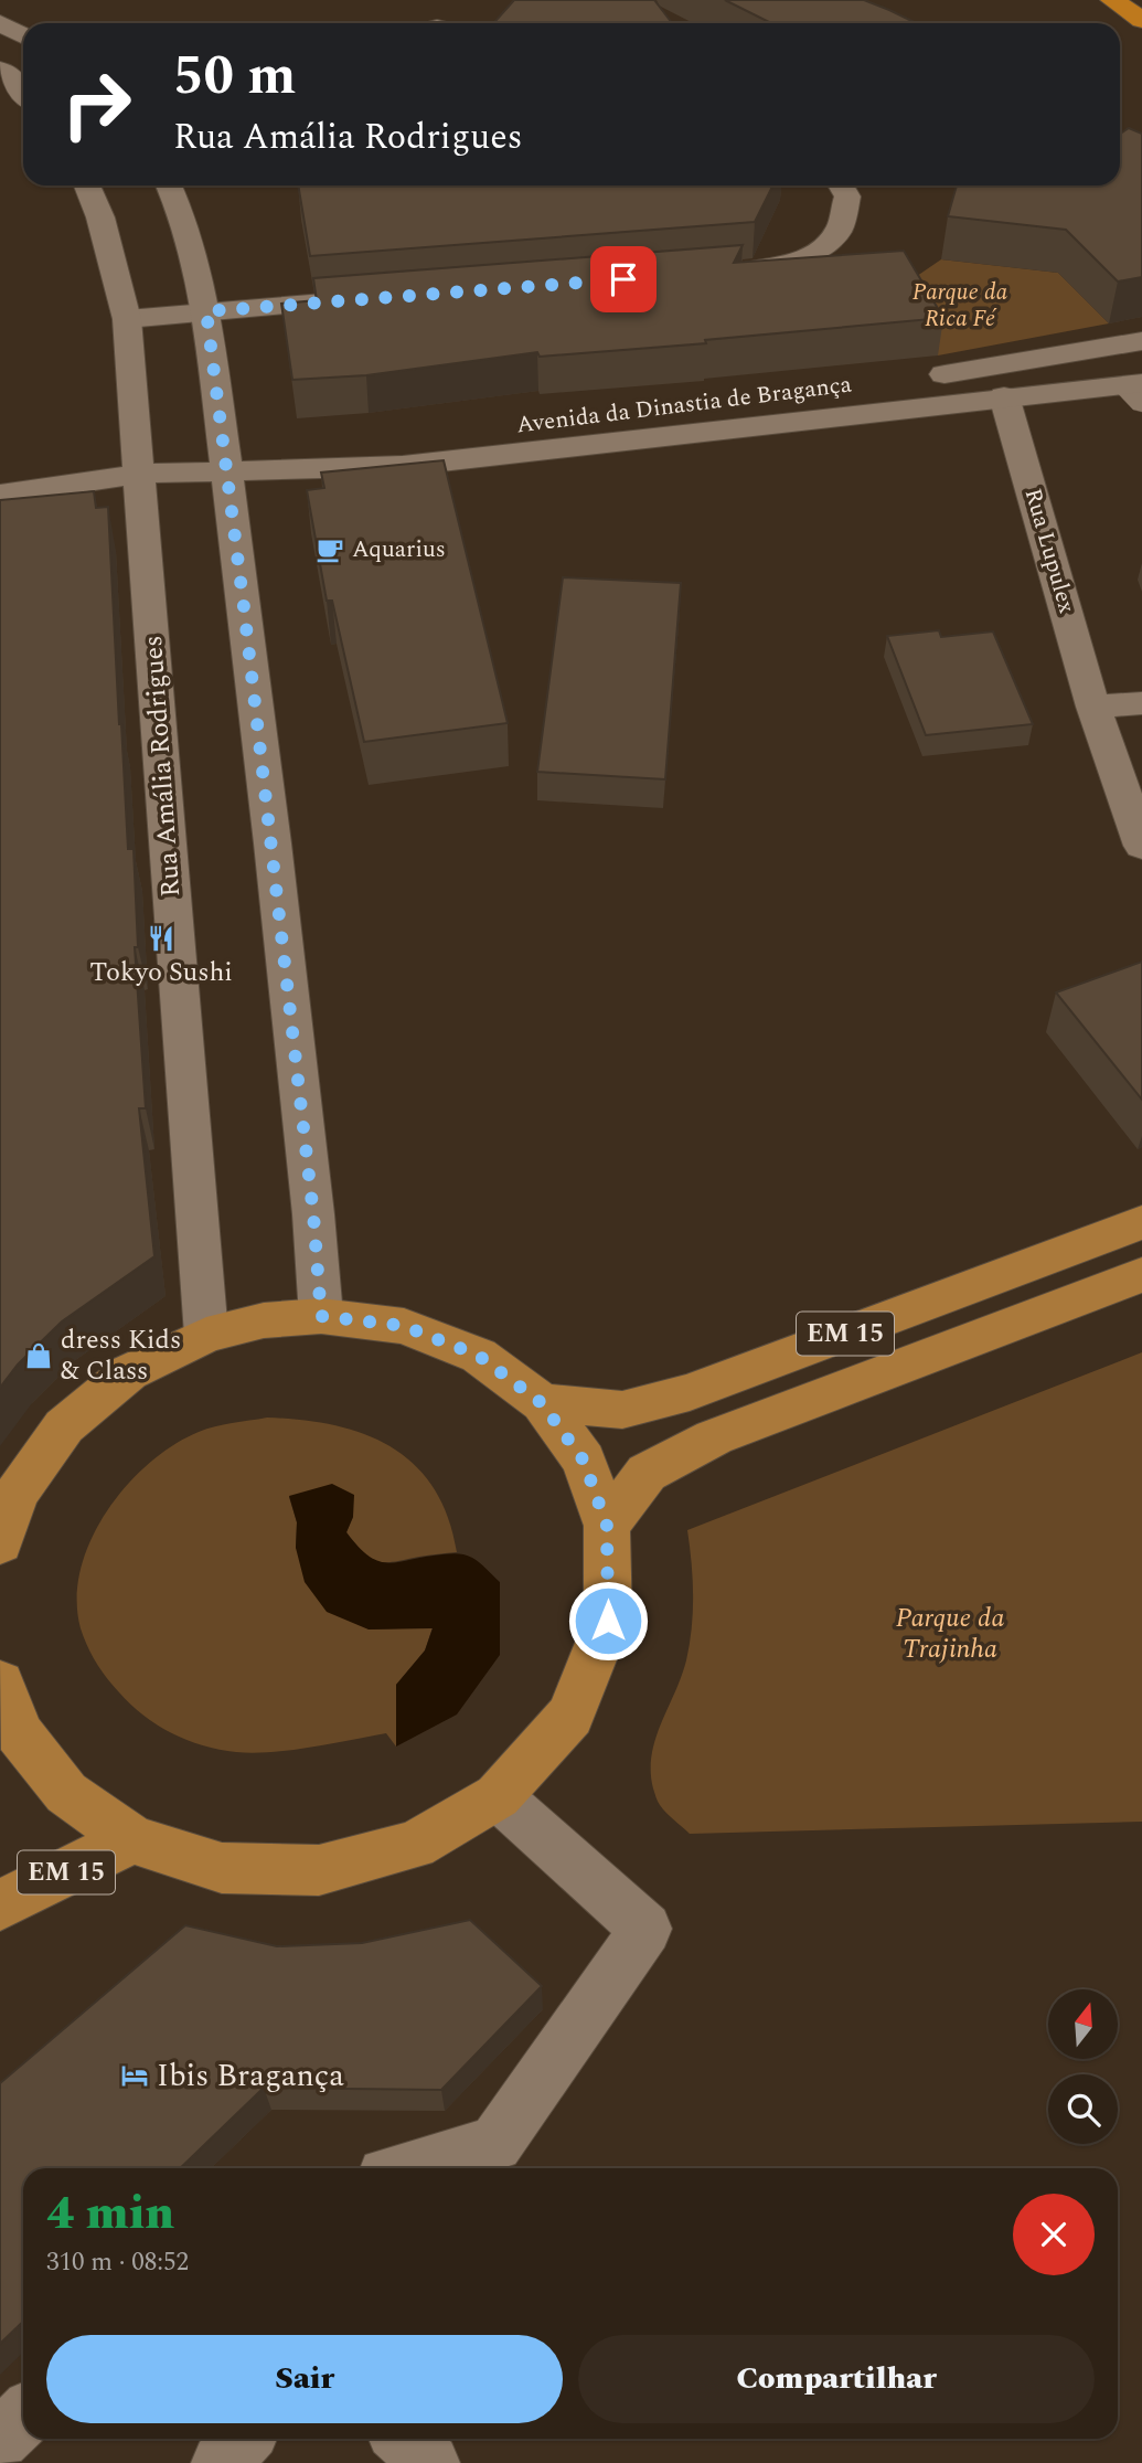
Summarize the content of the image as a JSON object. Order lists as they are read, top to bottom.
{
  "streets": {
    "main road": ["EM 15"],
    "street": ["Avenida da Dinastia de Bragança", "Rua Lupulex", "Rua Amália Rodrigues"]
  },
  "crossings": [
    ["Avenida da Dinastia de Bragança", "Rua Lupulex"],
    ["Avenida da Dinastia de Bragança", "Rua Amália Rodrigues"],
    ["Rua Amália Rodrigues", "EM 15"]
  ],
  "parks": ["Parque da Rica Fé", "Parque da Trajinha"],
  "places": {
    "cafe": ["Aquarius"],
    "restaurant": ["Tokyo Sushi"],
    "shop": ["dress Kids & Class"],
    "hotel": ["Ibis Bragança"]
  },
  "north": "top",
  "page": {
    "turn": ["50 m", "Rua Amália Rodrigues"],
    "heading": ["4 min", "310 m · 08:52"],
    "buttons": ["Sair", "Compartilhar"]
  }
}
